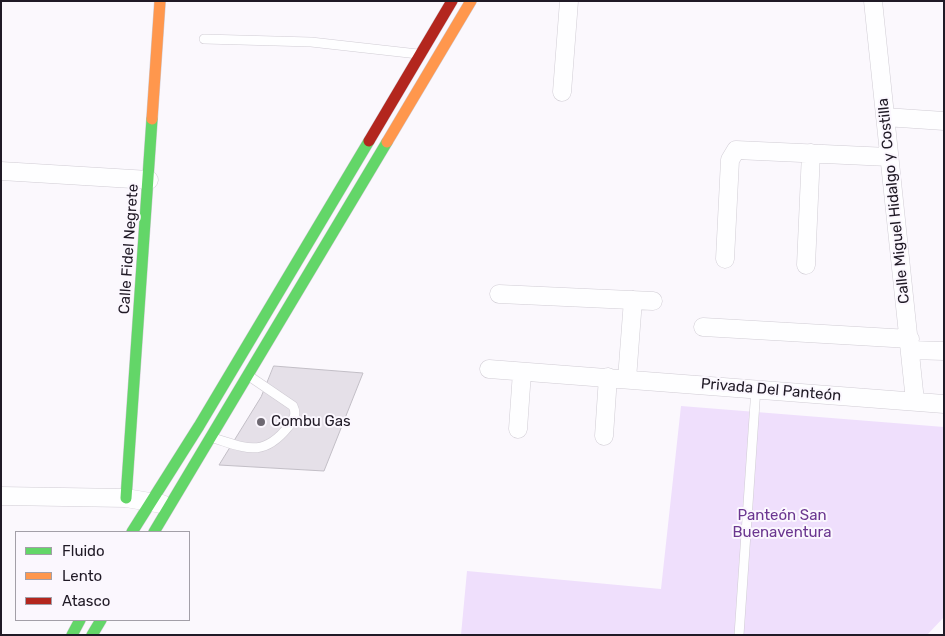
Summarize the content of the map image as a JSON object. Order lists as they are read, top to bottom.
{
  "streets": {
    "main road": ["Calle Fidel Negrete"],
    "street": ["Calle Miguel Hidalgo y Costilla", "Privada Del Panteón"]
  },
  "crossings": [
    ["Calle Miguel Hidalgo y Costilla", "Privada Del Panteón"]
  ],
  "parks": ["Panteón San Buenaventura"],
  "places": ["Combu Gas"],
  "legend": ["Fluido", "Lento", "Atasco"]
}
